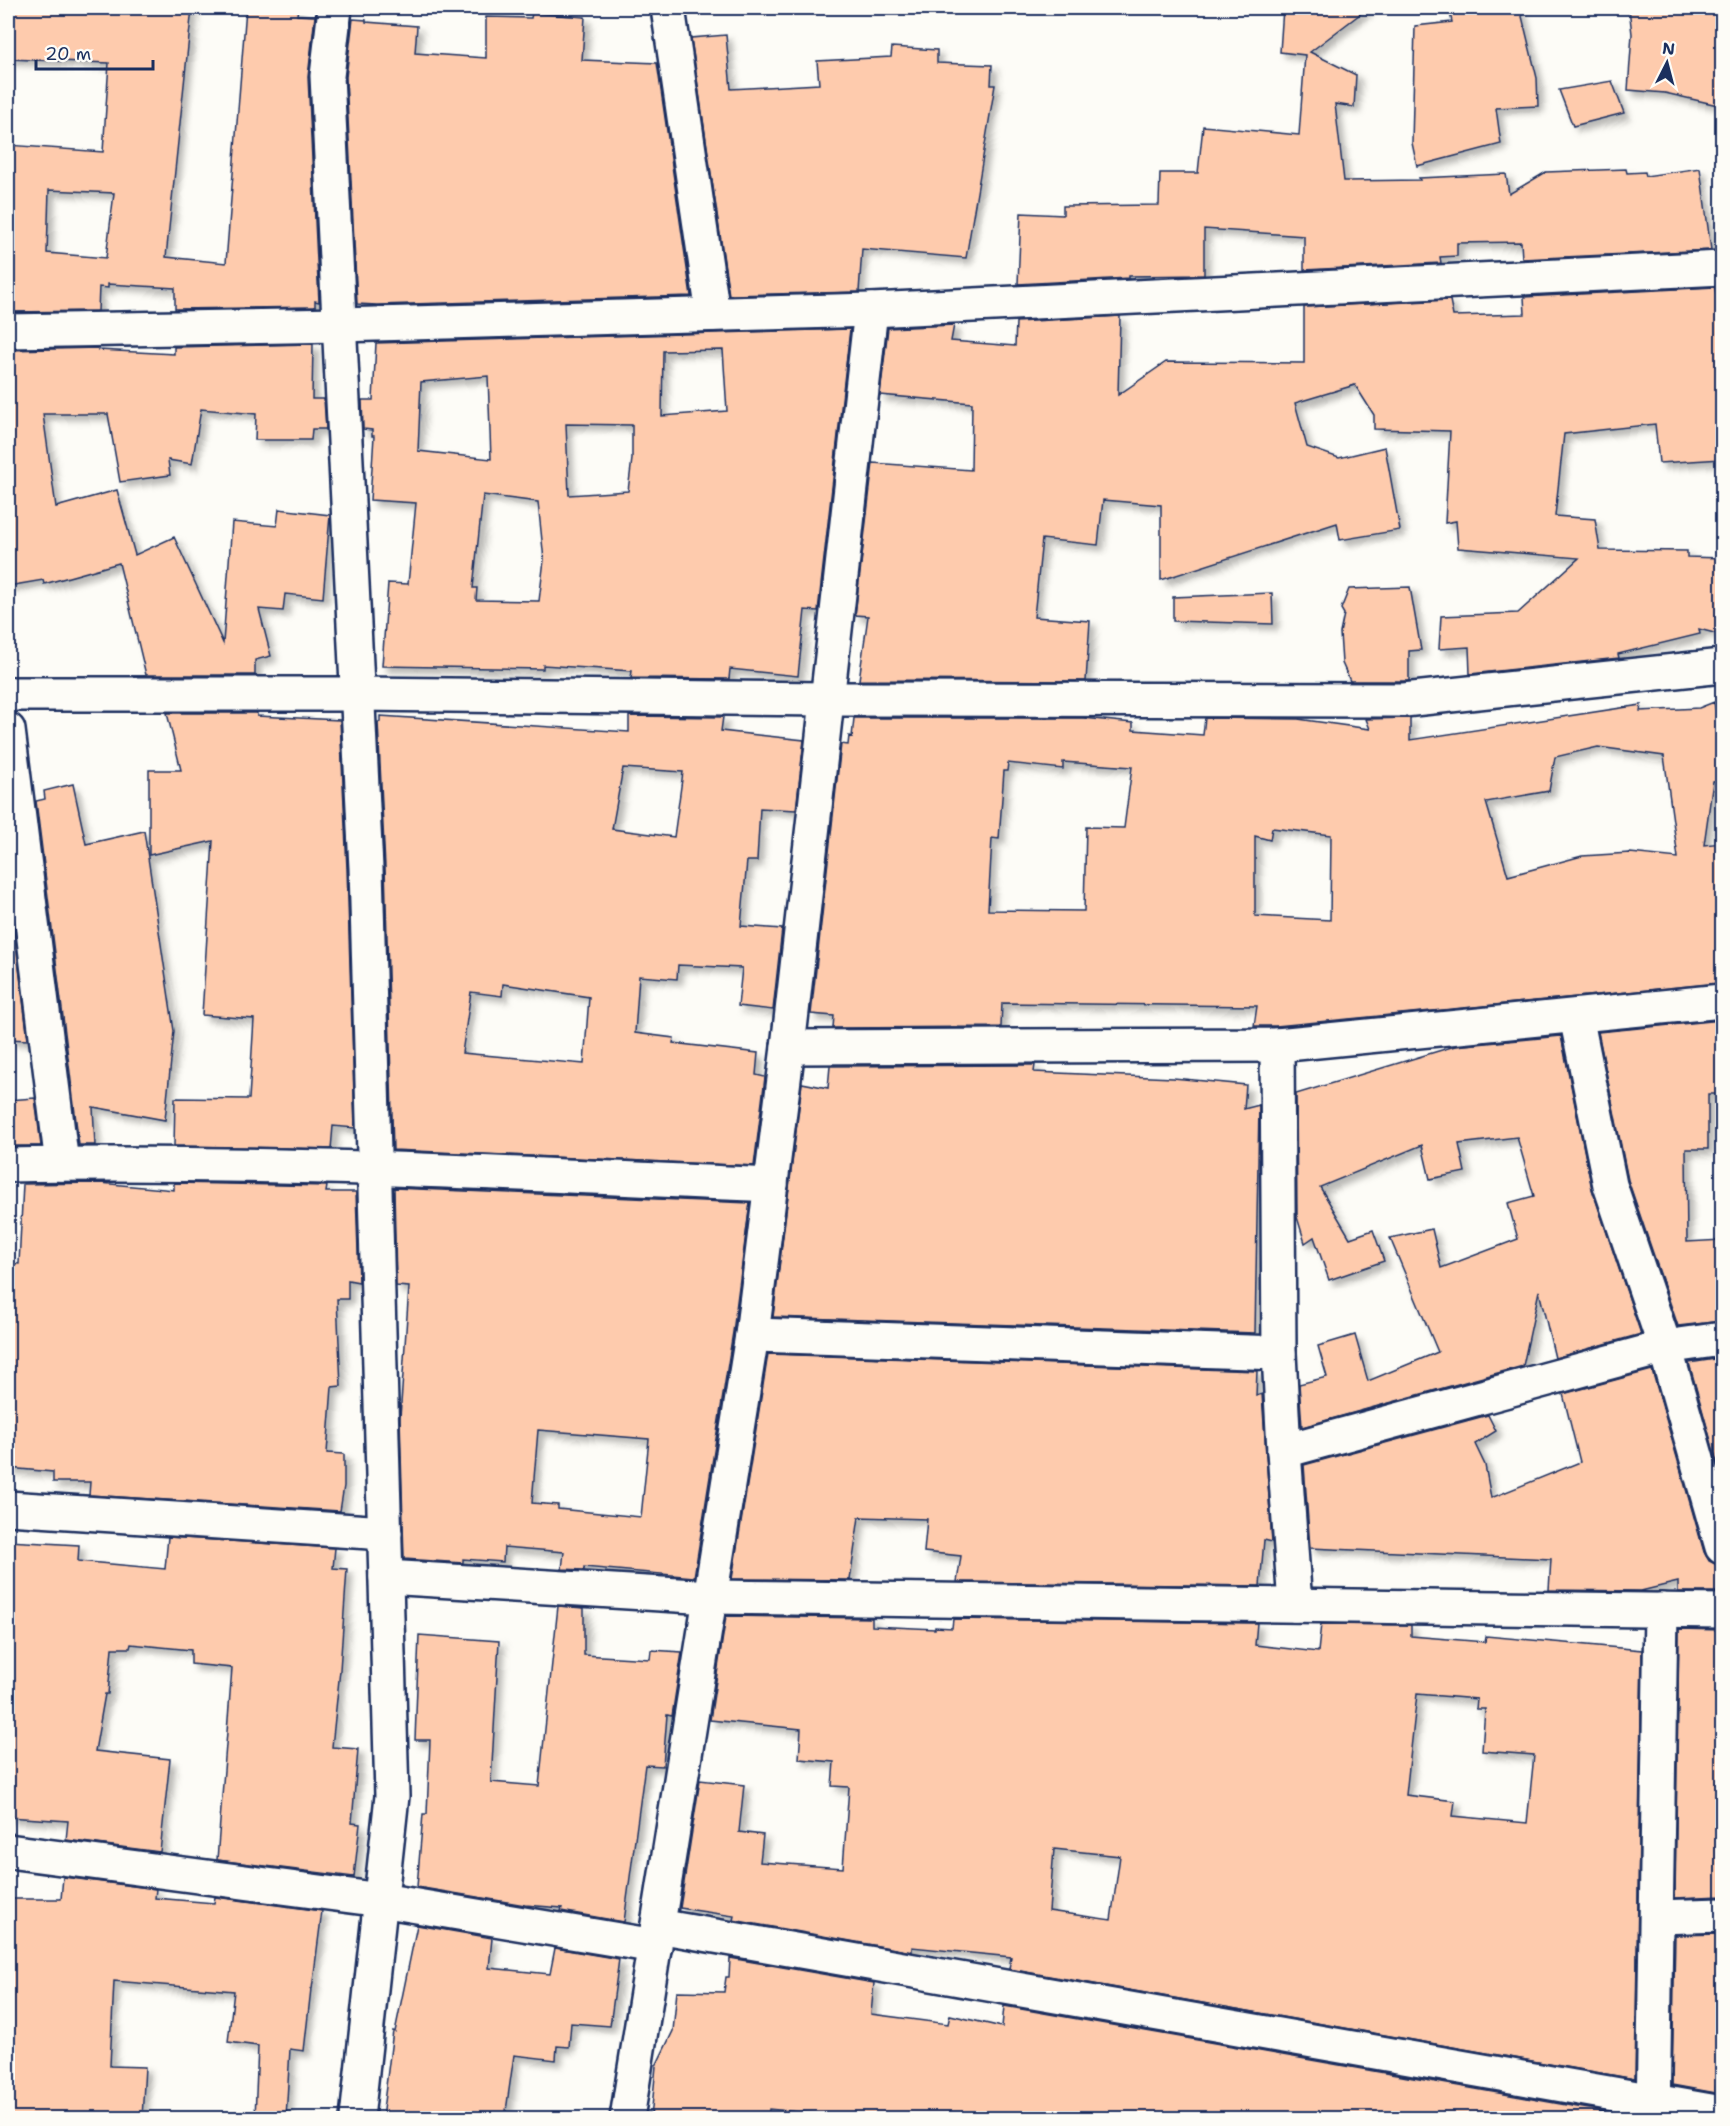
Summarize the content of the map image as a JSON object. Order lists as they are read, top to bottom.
{
  "scale_bar": "20 m",
  "north": "top"
}
